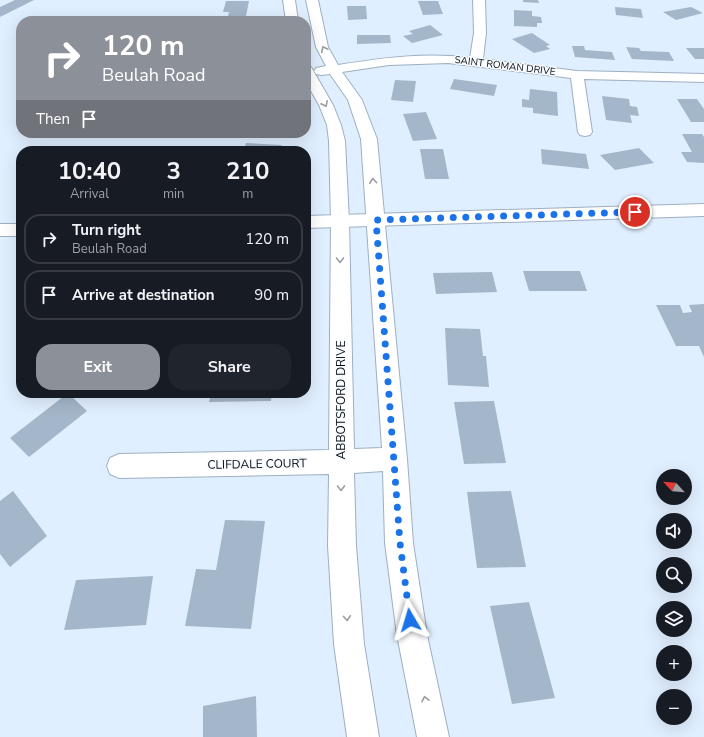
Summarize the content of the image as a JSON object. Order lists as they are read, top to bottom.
{
  "streets": {
    "street": ["SAINT ROMAN DRIVE", "ABBOTSFORD DRIVE", "CLIFDALE COURT"]
  },
  "crossings": [
    ["ABBOTSFORD DRIVE", "CLIFDALE COURT"]
  ],
  "north": "top left",
  "page": {
    "turn": ["120 m", "Beulah Road"],
    "then": "Then",
    "eta": [
      "10:40",
      "Arrival",
      "3",
      "min",
      "210",
      "m"
    ],
    "list": [
      {
        "name": "Turn right",
        "note": "Beulah Road",
        "value": "120 m"
      },
      {
        "name": "Arrive at destination",
        "value": "90 m"
      }
    ],
    "buttons": ["Exit", "Share"],
    "map_buttons": ["+", "−"]
  }
}
